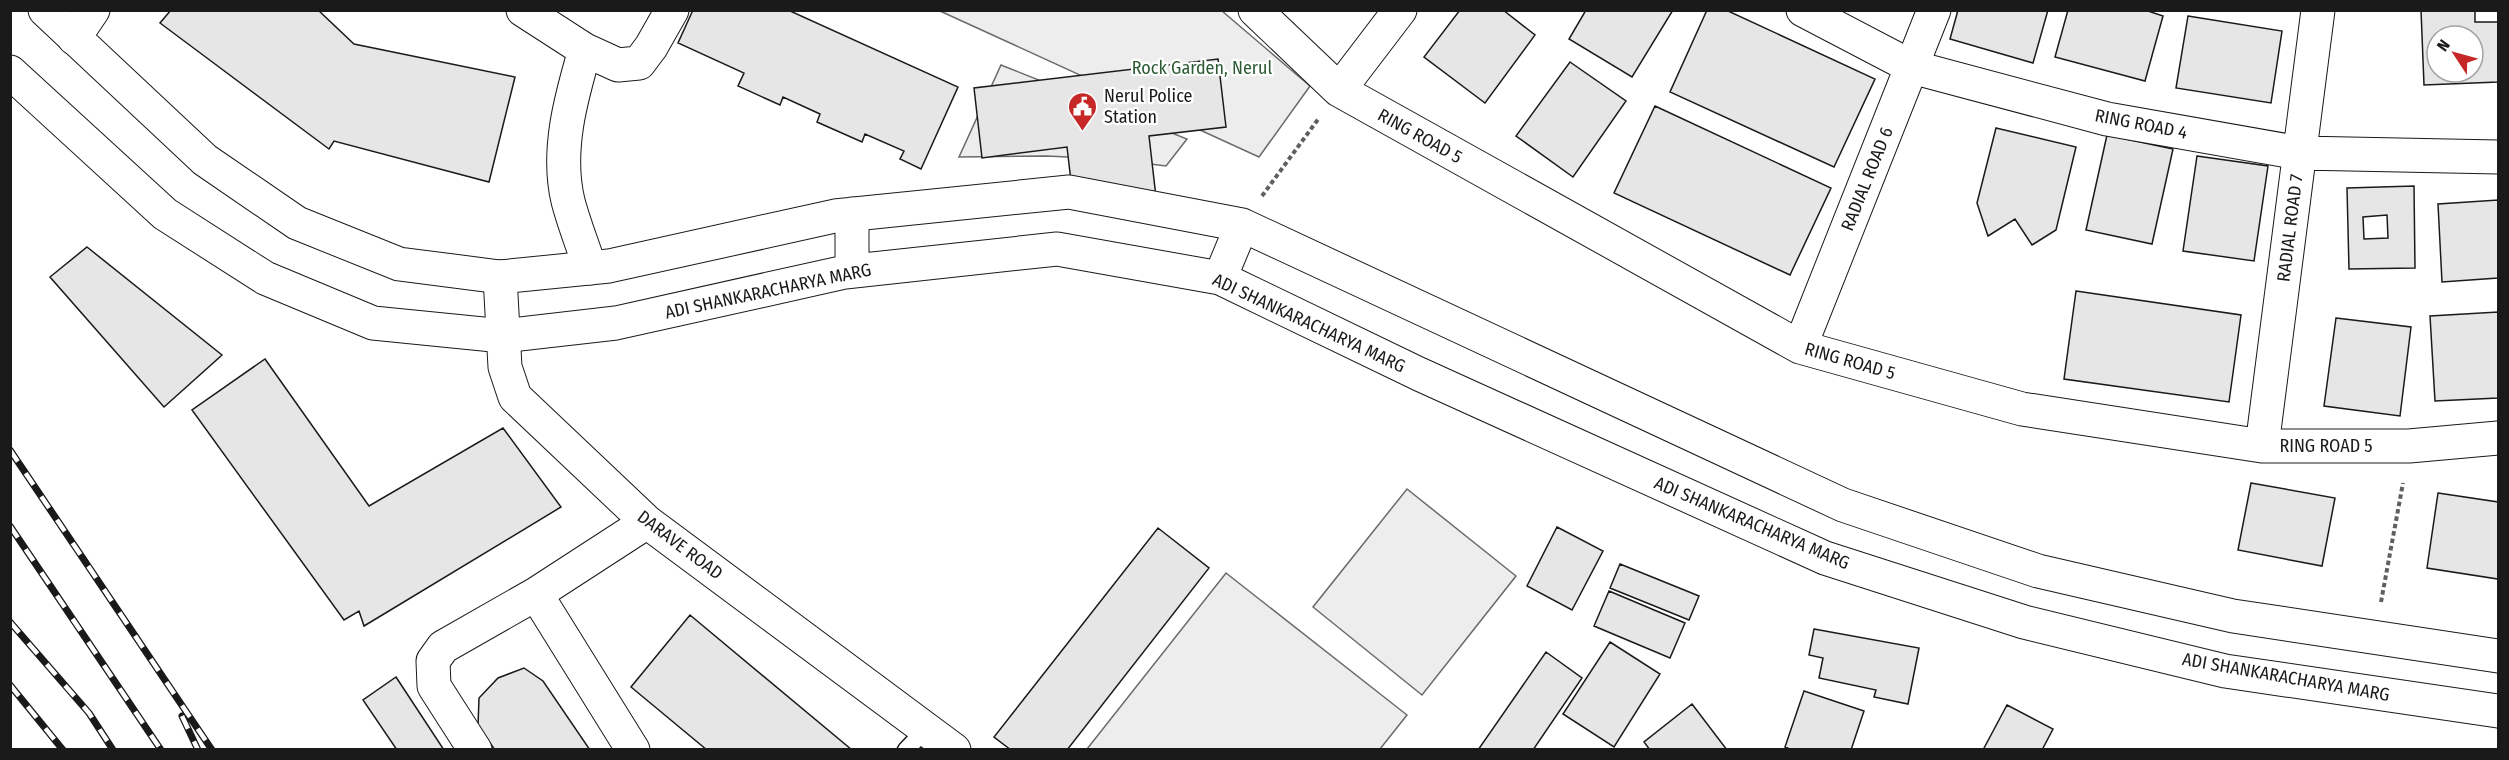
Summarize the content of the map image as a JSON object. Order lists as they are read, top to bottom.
{
  "streets": {
    "main road": [
      "RING ROAD 4",
      "RING ROAD 5",
      "RADIAL ROAD 6",
      "RADIAL ROAD 7",
      "ADI SHANKARACHARYA MARG",
      "DARAVE ROAD"
    ]
  },
  "crossings": [
    ["RING ROAD 4", "RADIAL ROAD 6"],
    ["RING ROAD 4", "RADIAL ROAD 7"],
    ["RING ROAD 5", "RADIAL ROAD 6"],
    ["RING ROAD 5", "RADIAL ROAD 7"],
    ["ADI SHANKARACHARYA MARG", "DARAVE ROAD"]
  ],
  "parks": ["Rock Garden, Nerul"],
  "places": {
    "public building": ["Nerul Police Station"]
  },
  "north": "top left"
}
